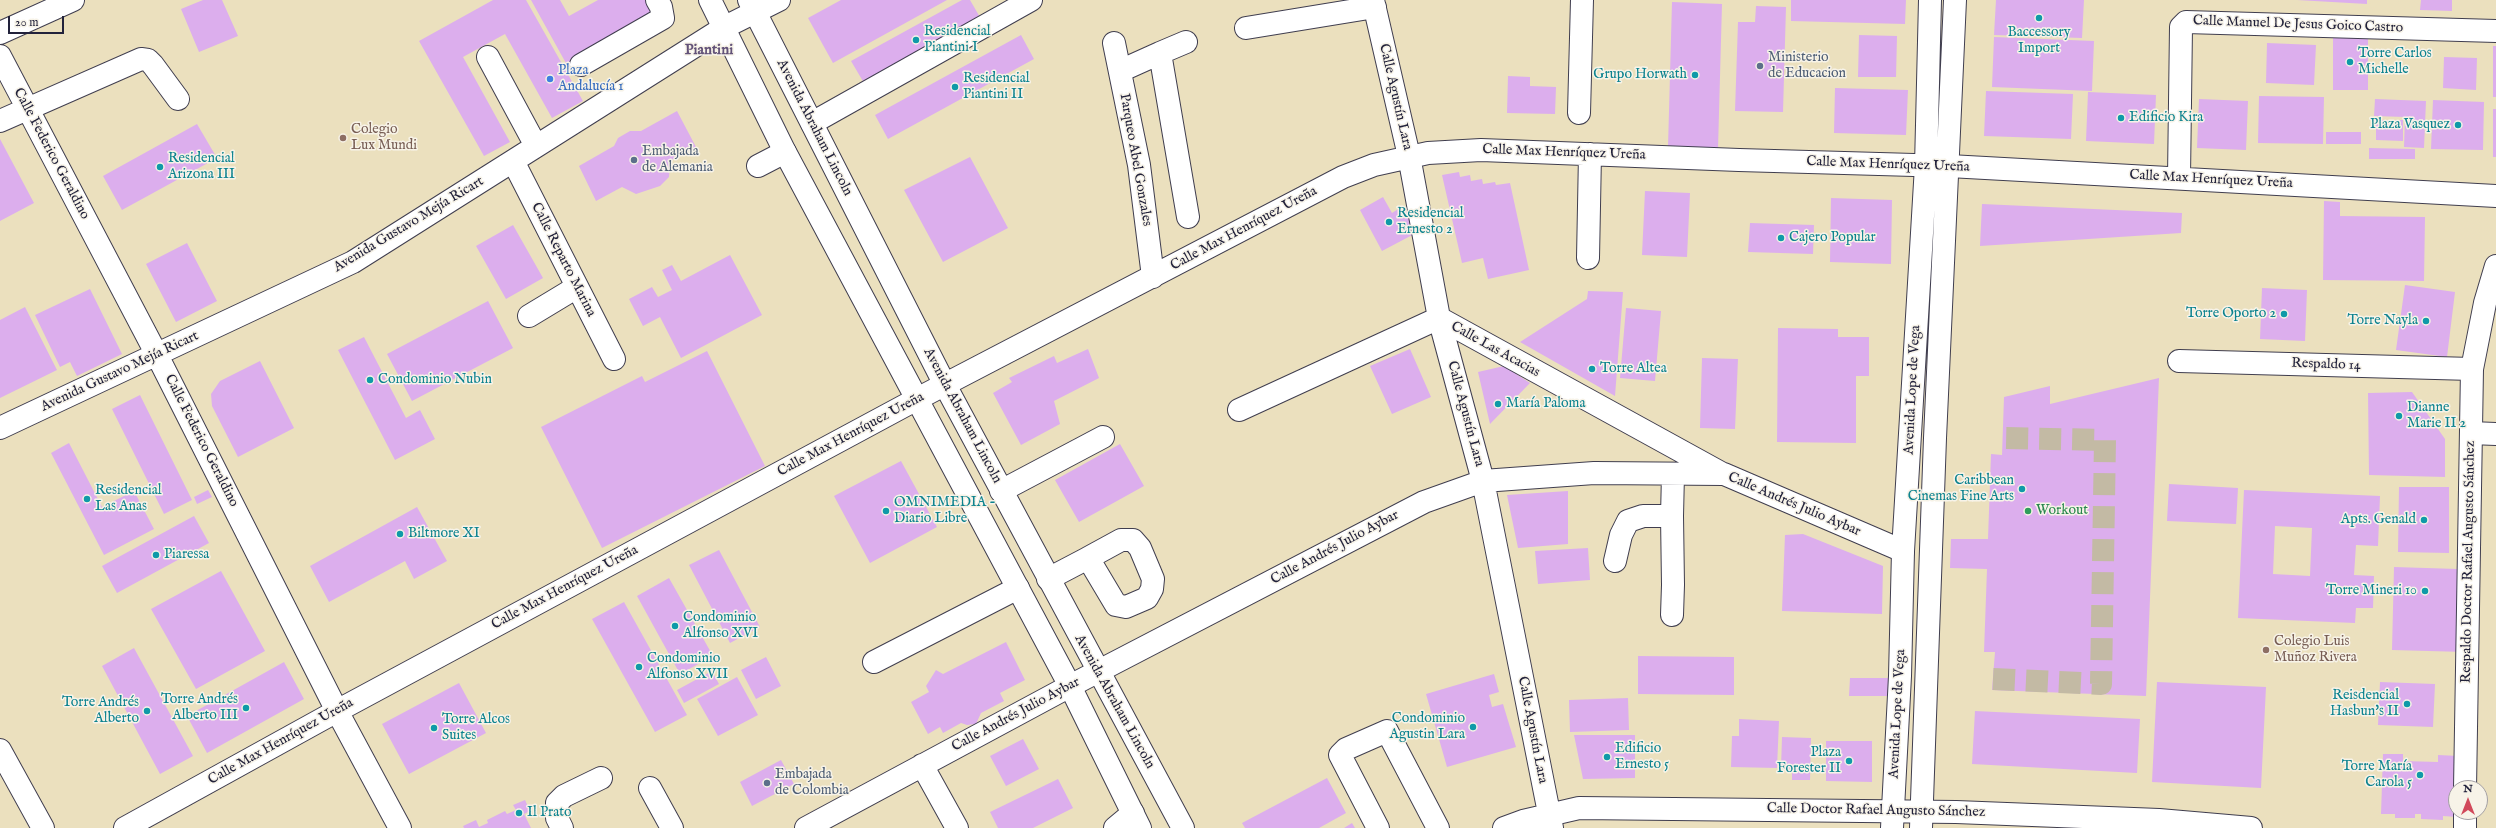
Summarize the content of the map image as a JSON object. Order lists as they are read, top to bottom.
{
  "streets": {
    "street": [
      "Calle Manuel De Jesus Goico Castro",
      "Calle Agustín Lara",
      "Avenida Abraham Lincoln",
      "Calle Max Henríquez Ureña",
      "Calle Federico Geraldino",
      "Parqueo Abel Gonzales",
      "Avenida Gustavo Mejía Ricart",
      "Calle Reparto Marina",
      "Calle Las Acacias",
      "Respaldo 14",
      "Avenida Lope de Vega",
      "Calle Andrés Julio Aybar",
      "Respaldo Doctor Rafael Augusto Sánchez",
      "Calle Doctor Rafael Augusto Sánchez"
    ]
  },
  "crossings": [
    ["Calle Manuel De Jesus Goico Castro", "Calle Max Henríquez Ureña"],
    ["Calle Agustín Lara", "Calle Max Henríquez Ureña"],
    ["Calle Agustín Lara", "Calle Las Acacias"],
    ["Calle Agustín Lara", "Calle Andrés Julio Aybar"],
    ["Calle Agustín Lara", "Calle Doctor Rafael Augusto Sánchez"],
    ["Avenida Abraham Lincoln", "Calle Max Henríquez Ureña"],
    ["Avenida Abraham Lincoln", "Avenida Gustavo Mejía Ricart"],
    ["Avenida Abraham Lincoln", "Calle Andrés Julio Aybar"],
    ["Calle Max Henríquez Ureña", "Calle Federico Geraldino"],
    ["Calle Max Henríquez Ureña", "Parqueo Abel Gonzales"],
    ["Calle Max Henríquez Ureña", "Avenida Lope de Vega"],
    ["Calle Federico Geraldino", "Avenida Gustavo Mejía Ricart"],
    ["Avenida Gustavo Mejía Ricart", "Calle Reparto Marina"],
    ["Calle Las Acacias", "Calle Andrés Julio Aybar"],
    ["Respaldo 14", "Respaldo Doctor Rafael Augusto Sánchez"],
    ["Avenida Lope de Vega", "Calle Andrés Julio Aybar"],
    ["Avenida Lope de Vega", "Calle Doctor Rafael Augusto Sánchez"]
  ],
  "districts": ["Piantini"],
  "places": [
    "Baccessory Import",
    "Residencial Piantini I",
    "Torre Carlos Michelle",
    "Ministerio de Educacion",
    "Grupo Horwath",
    "Plaza Andalucía 1",
    "Residencial Piantini II",
    "Edificio Kira",
    "Plaza Vasquez",
    "Colegio Lux Mundi",
    "Embajada de Alemania",
    "Residencial Arizona III",
    "Residencial Ernesto 2",
    "Cajero Popular",
    "Torre Oporto 2",
    "Torre Nayla",
    "Torre Altea",
    "Condominio Nubin",
    "María Paloma",
    "Dianne Marie II 2",
    "Caribbean Cinemas Fine Arts",
    "Residencial Las Anas",
    "OMNIMEDIA - Diario Libre",
    "Workout",
    "Apts. Genald",
    "Biltmore XI",
    "Piaressa",
    "Torre Mineri 10",
    "Condominio Alfonso XVI",
    "Colegio Luis Muñoz Rivera",
    "Condominio Alfonso XVII",
    "Reisdencial Hasbun's II",
    "Torre Andrés Alberto III",
    "Torre Andrés Alberto",
    "Condominio Agustin Lara",
    "Torre Alcos Suites",
    "Edificio Ernesto 5",
    "Plaza Forester II",
    "Torre María Carola 5",
    "Embajada de Colombia",
    "Il Prato"
  ],
  "scale_bar": "20 m",
  "north": "top"
}
